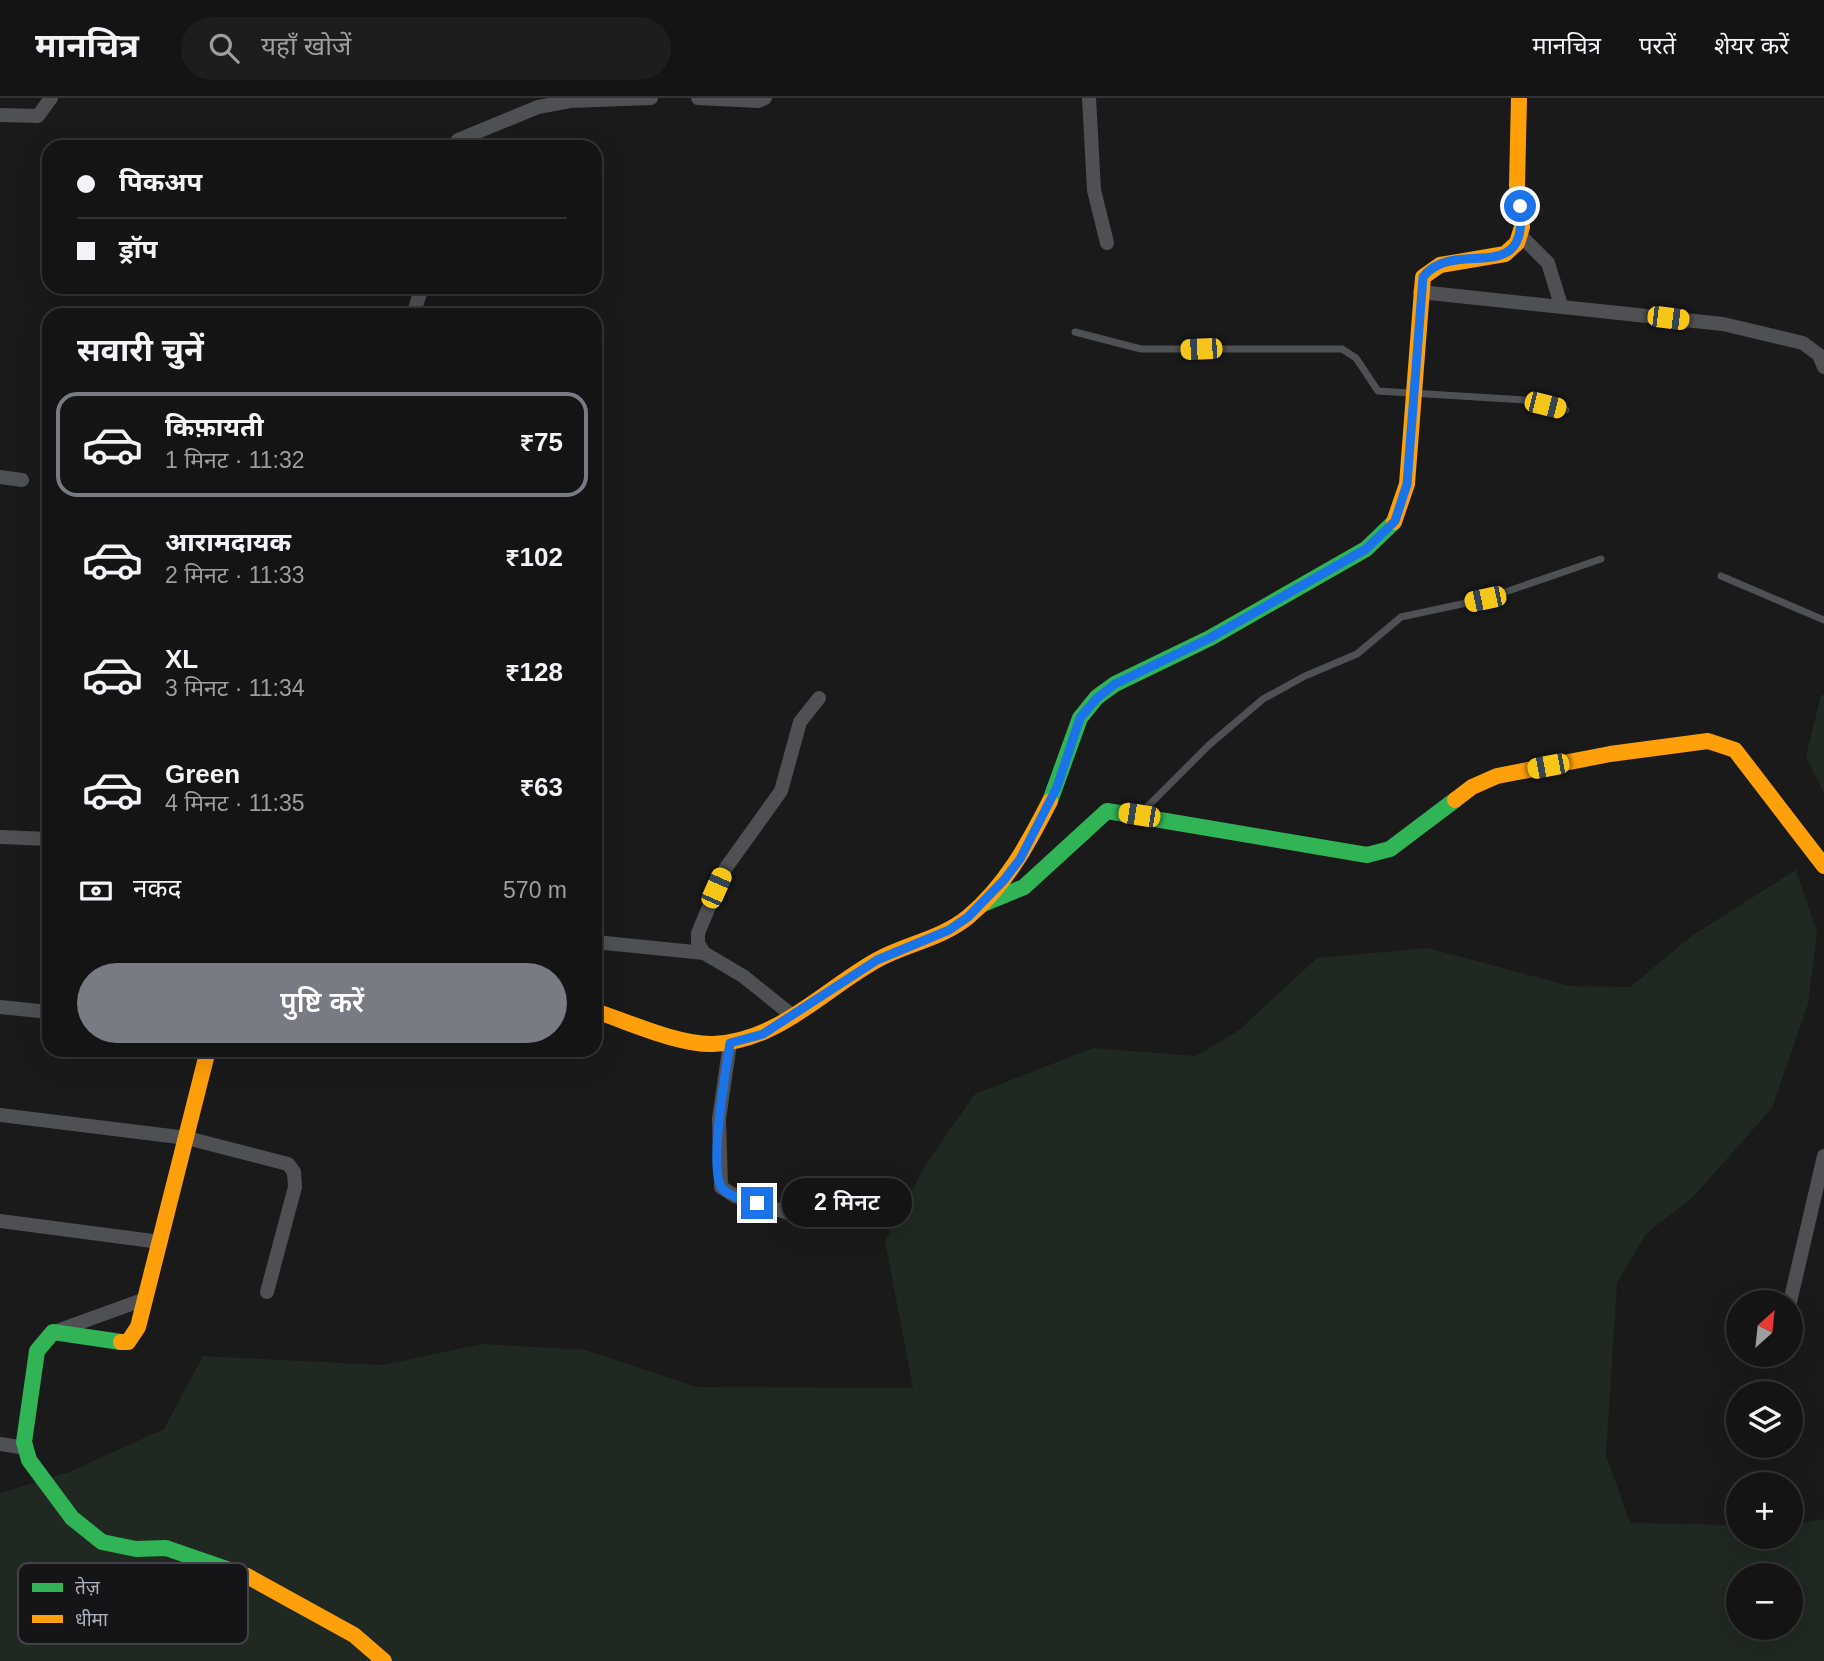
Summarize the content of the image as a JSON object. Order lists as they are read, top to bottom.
{
  "legend": ["तेज़", "धीमा"],
  "north": "top right",
  "page": {
    "header": "मानचित्र",
    "search": "यहाँ खोजें",
    "nav": ["मानचित्र", "परतें", "शेयर करें"],
    "banner": ["पिकअप", "ड्रॉप"],
    "heading": "सवारी चुनें",
    "list": [
      {
        "name": "किफ़ायती",
        "note": "1 मिनट · 11:32",
        "value": "₹75"
      },
      {
        "name": "आरामदायक",
        "note": "2 मिनट · 11:33",
        "value": "₹102"
      },
      {
        "name": "XL",
        "note": "3 मिनट · 11:34",
        "value": "₹128"
      },
      {
        "name": "Green",
        "note": "4 मिनट · 11:35",
        "value": "₹63"
      }
    ],
    "pay": ["नकद", "570 m"],
    "buttons": "पुष्टि करें",
    "bubble": "2 मिनट",
    "map_buttons": ["+", "−"]
  }
}
